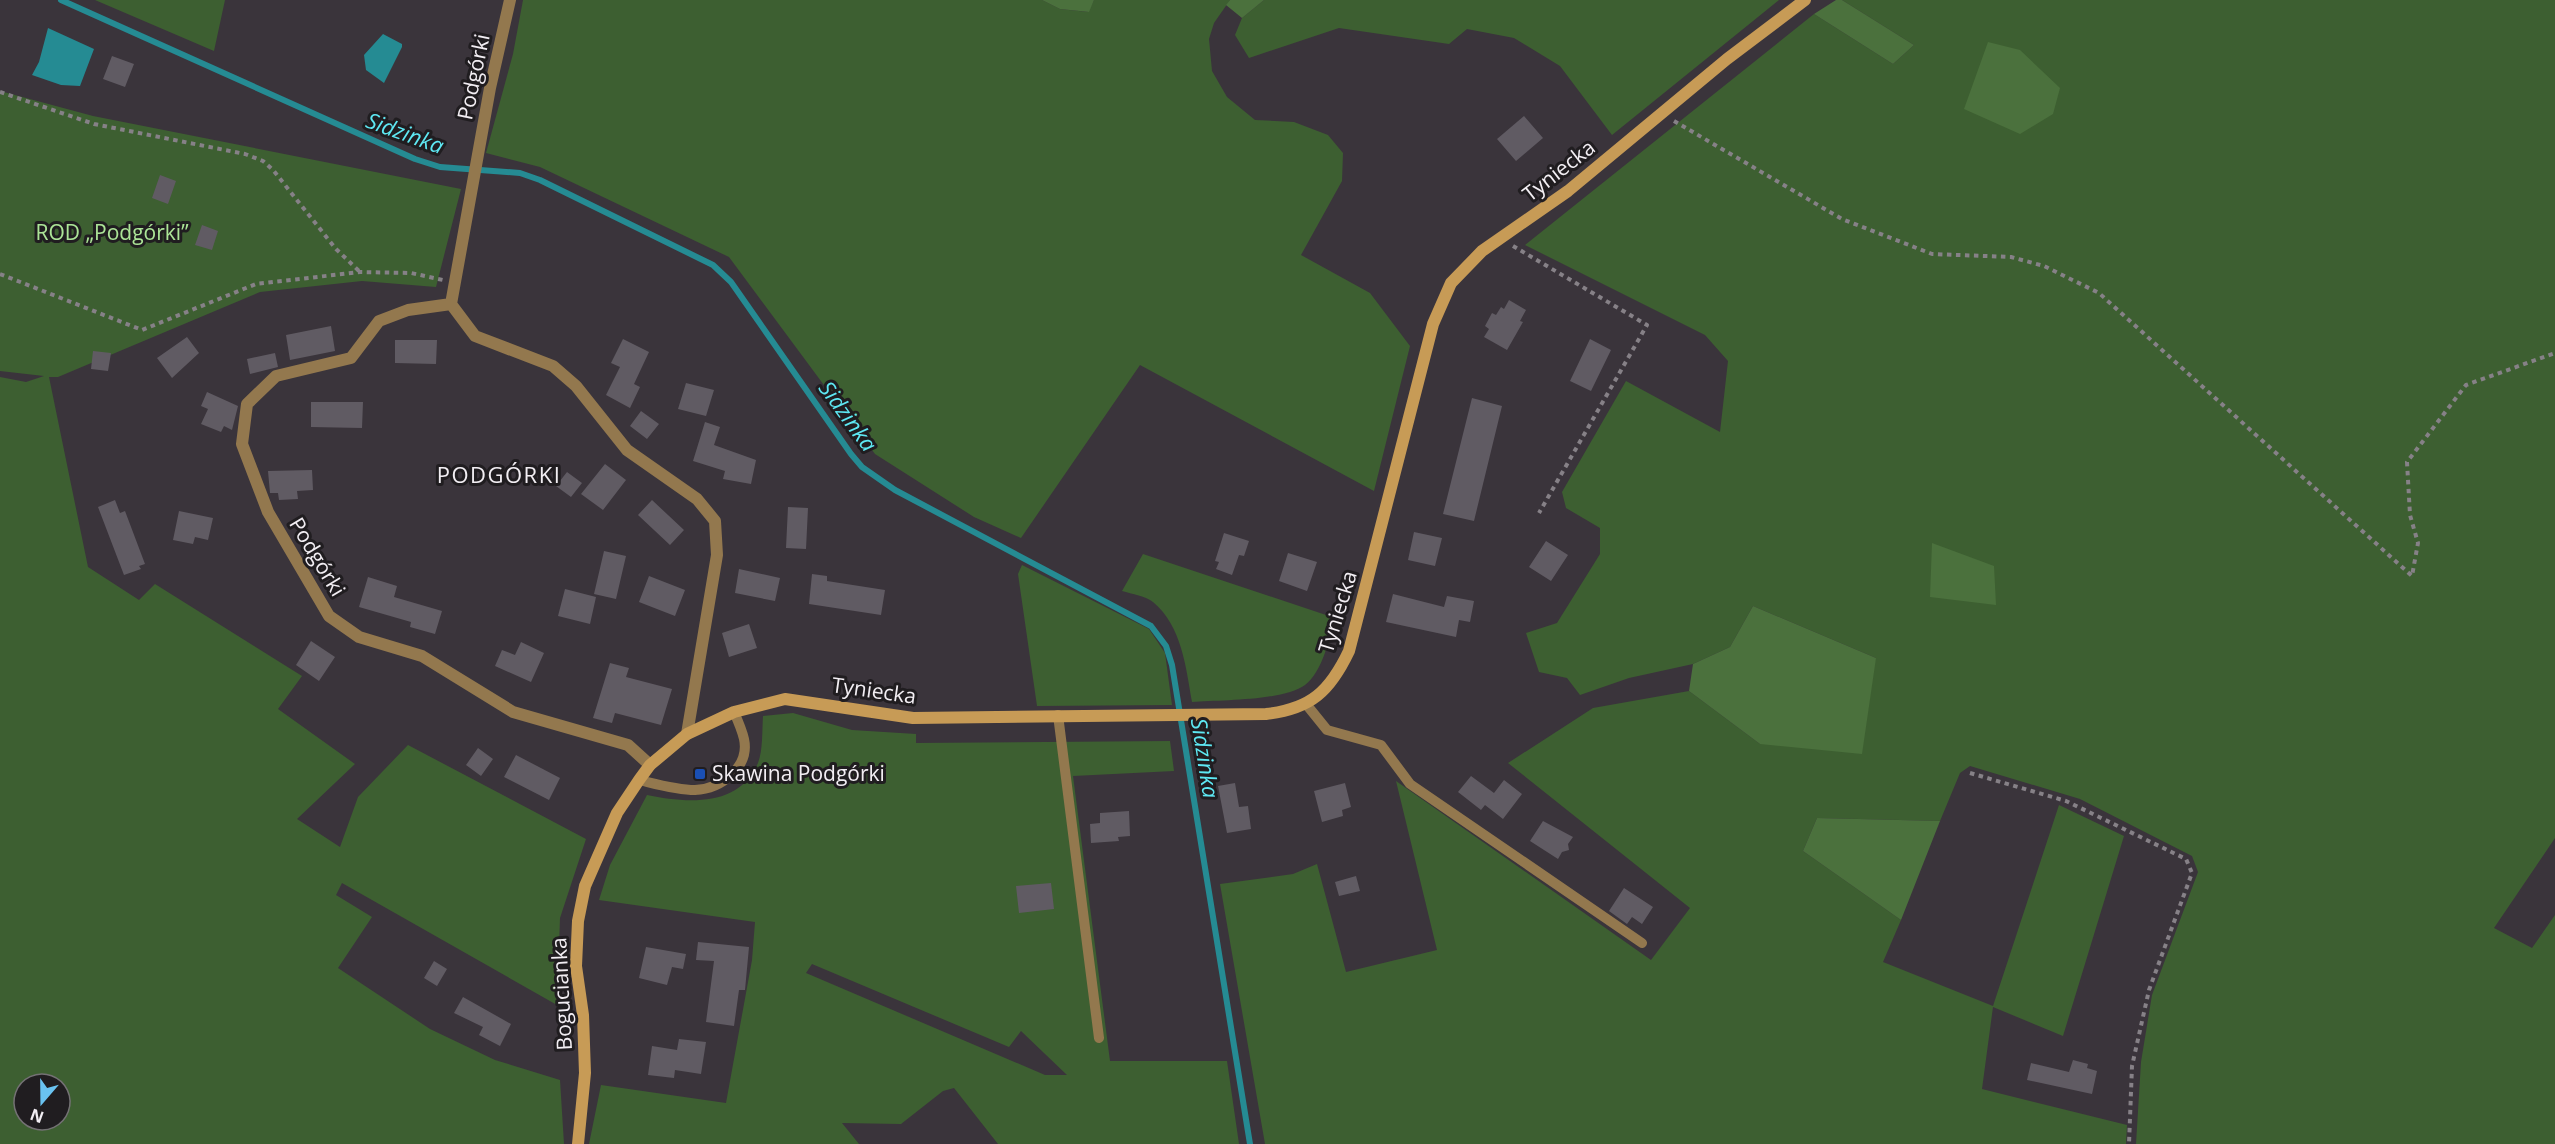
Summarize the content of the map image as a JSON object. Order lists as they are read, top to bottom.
{
  "streets": {
    "street": ["Podgórki", "Tyniecka", "Bogucianka"]
  },
  "crossings": [
    ["Podgórki", "Tyniecka"],
    ["Tyniecka", "Bogucianka"]
  ],
  "districts": ["PODGÓRKI"],
  "water": ["Sidzinka"],
  "parks": ["ROD „Podgórki”"],
  "places": {
    "transit": ["Skawina Podgórki"]
  },
  "north": "bottom"
}
